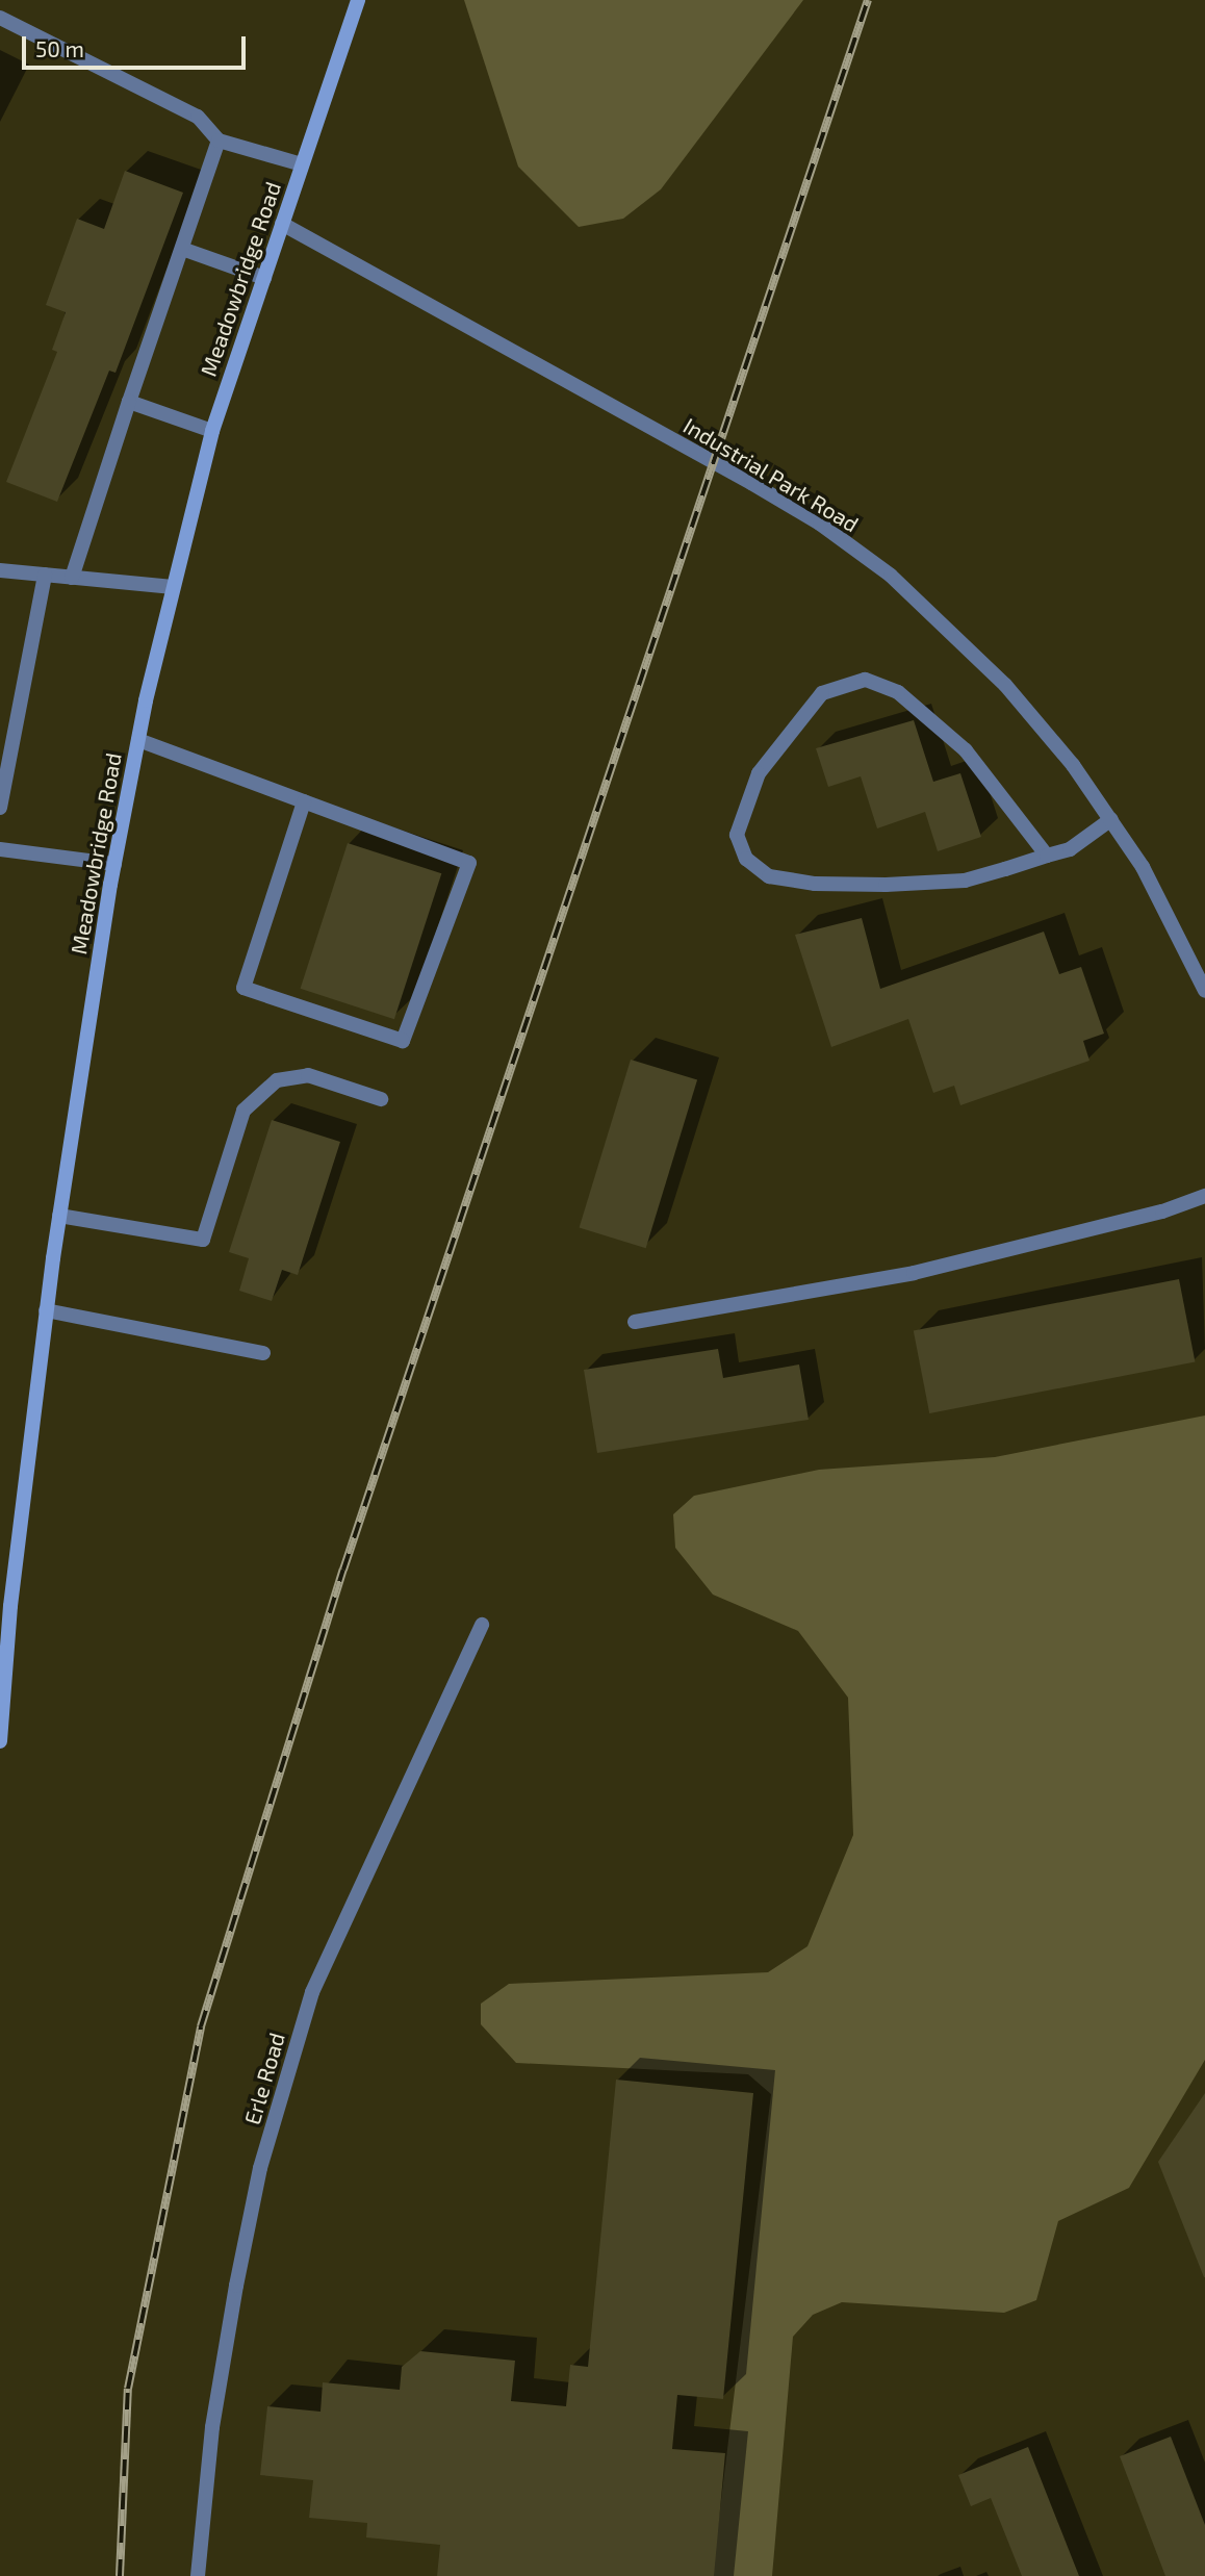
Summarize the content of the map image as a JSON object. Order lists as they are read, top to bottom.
{
  "streets": {
    "main road": ["Meadowbridge Road"],
    "street": ["Industrial Park Road", "Erle Road"]
  },
  "crossings": [
    ["Meadowbridge Road", "Industrial Park Road"]
  ],
  "scale_bar": "50 m"
}
